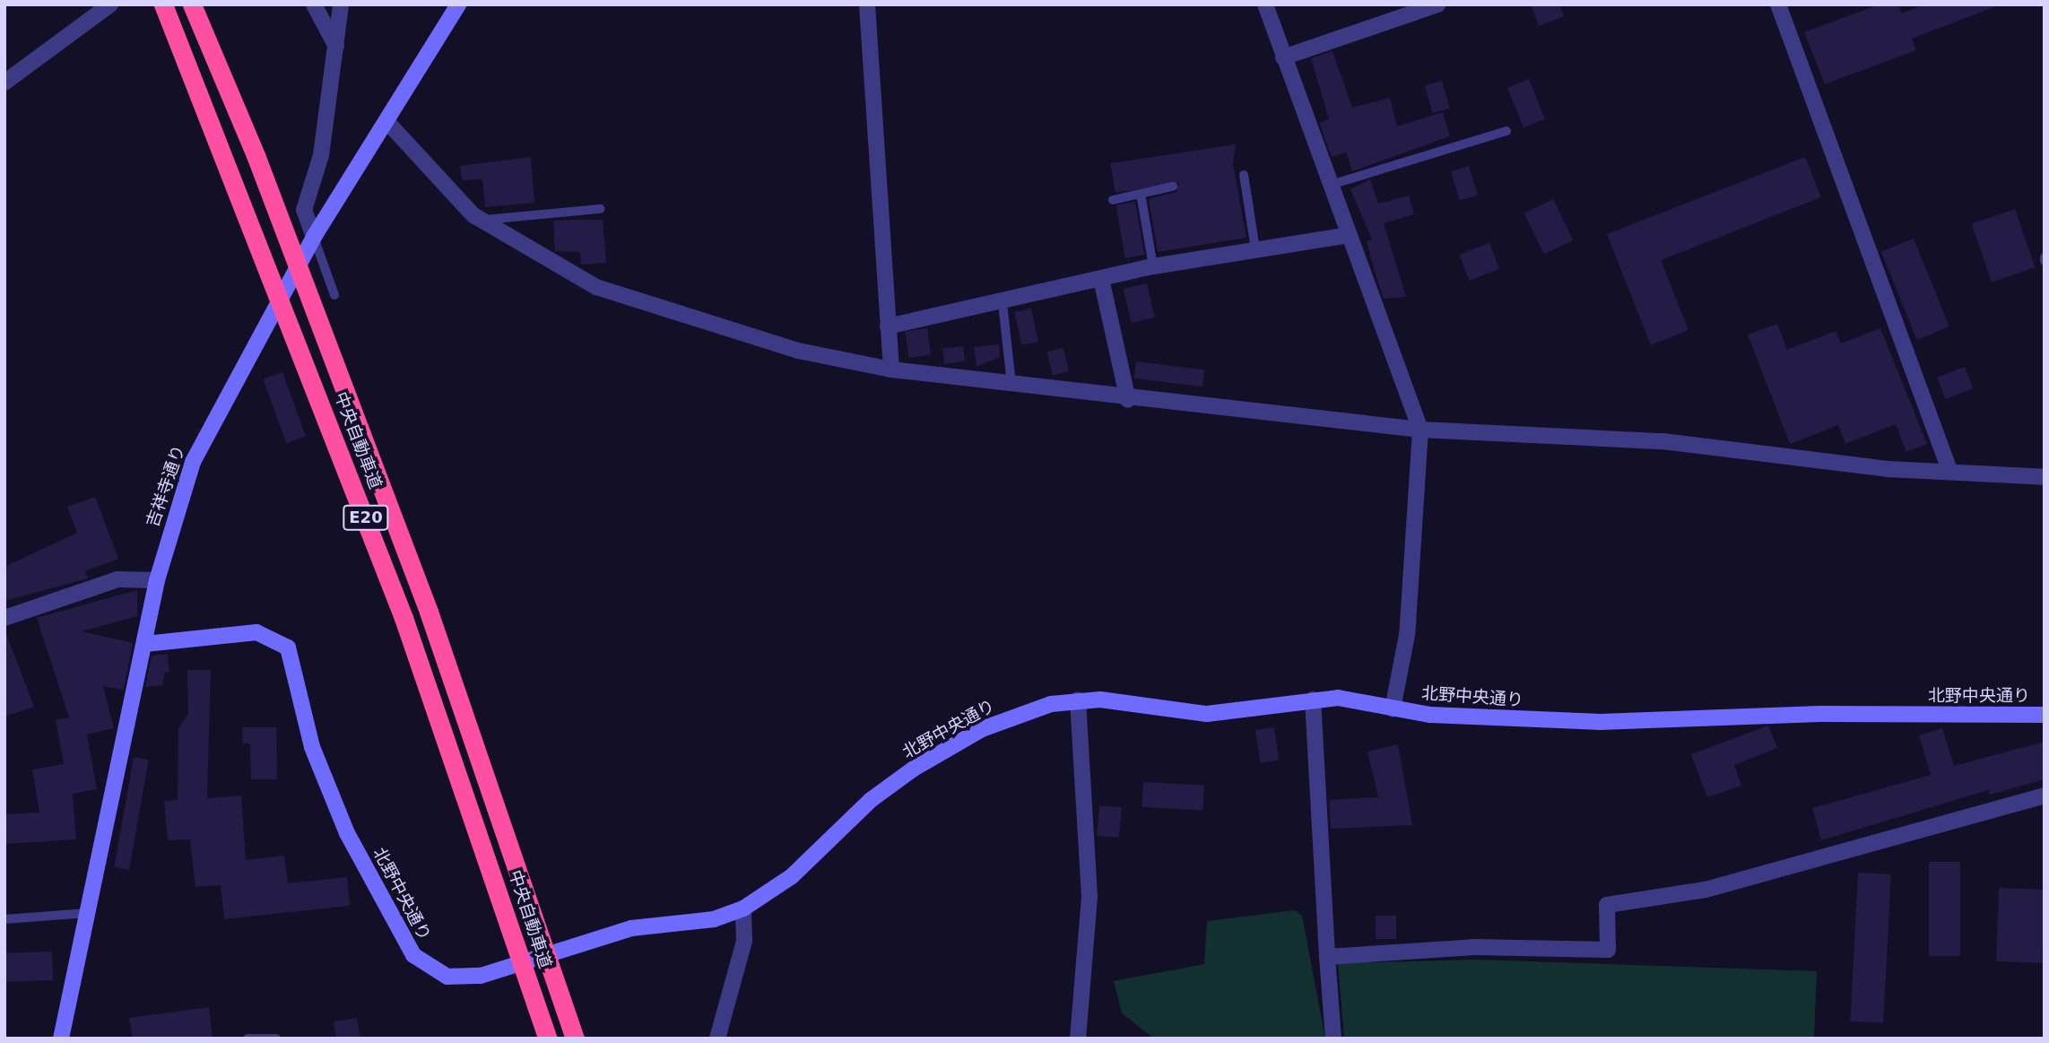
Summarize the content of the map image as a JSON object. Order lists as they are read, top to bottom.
{
  "streets": {
    "highway": ["中央自動車道", "E20"],
    "street": ["吉祥寺通り", "北野中央通り"]
  },
  "crossings": [
    ["吉祥寺通り", "北野中央通り"]
  ]
}
